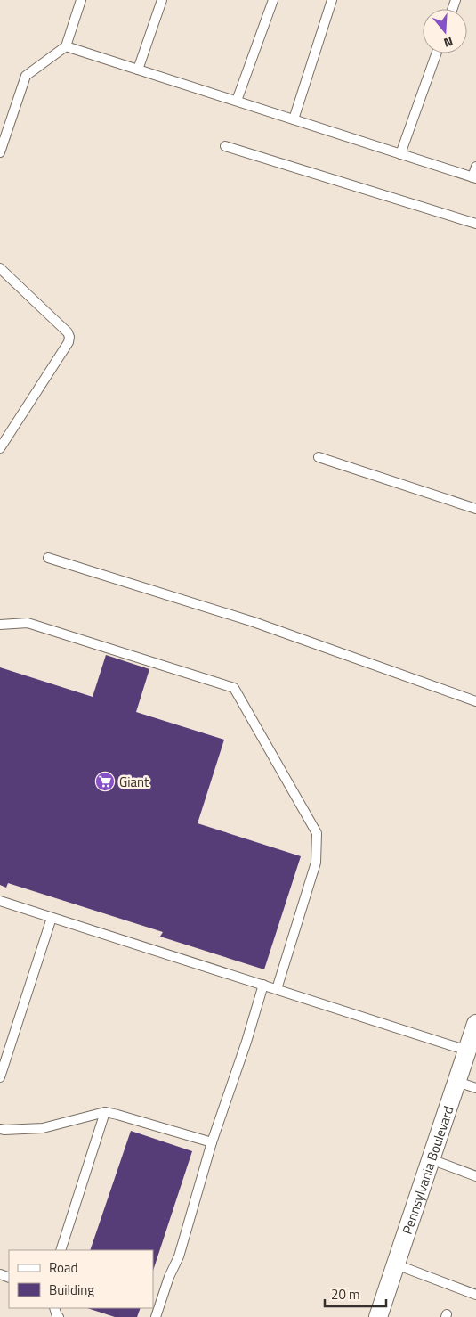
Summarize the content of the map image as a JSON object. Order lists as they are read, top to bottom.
{
  "streets": {
    "street": ["Pennsylvania Boulevard"]
  },
  "places": {
    "supermarket": ["Giant"]
  },
  "legend": ["Road", "Building"],
  "scale_bar": "20 m",
  "north": "bottom"
}
